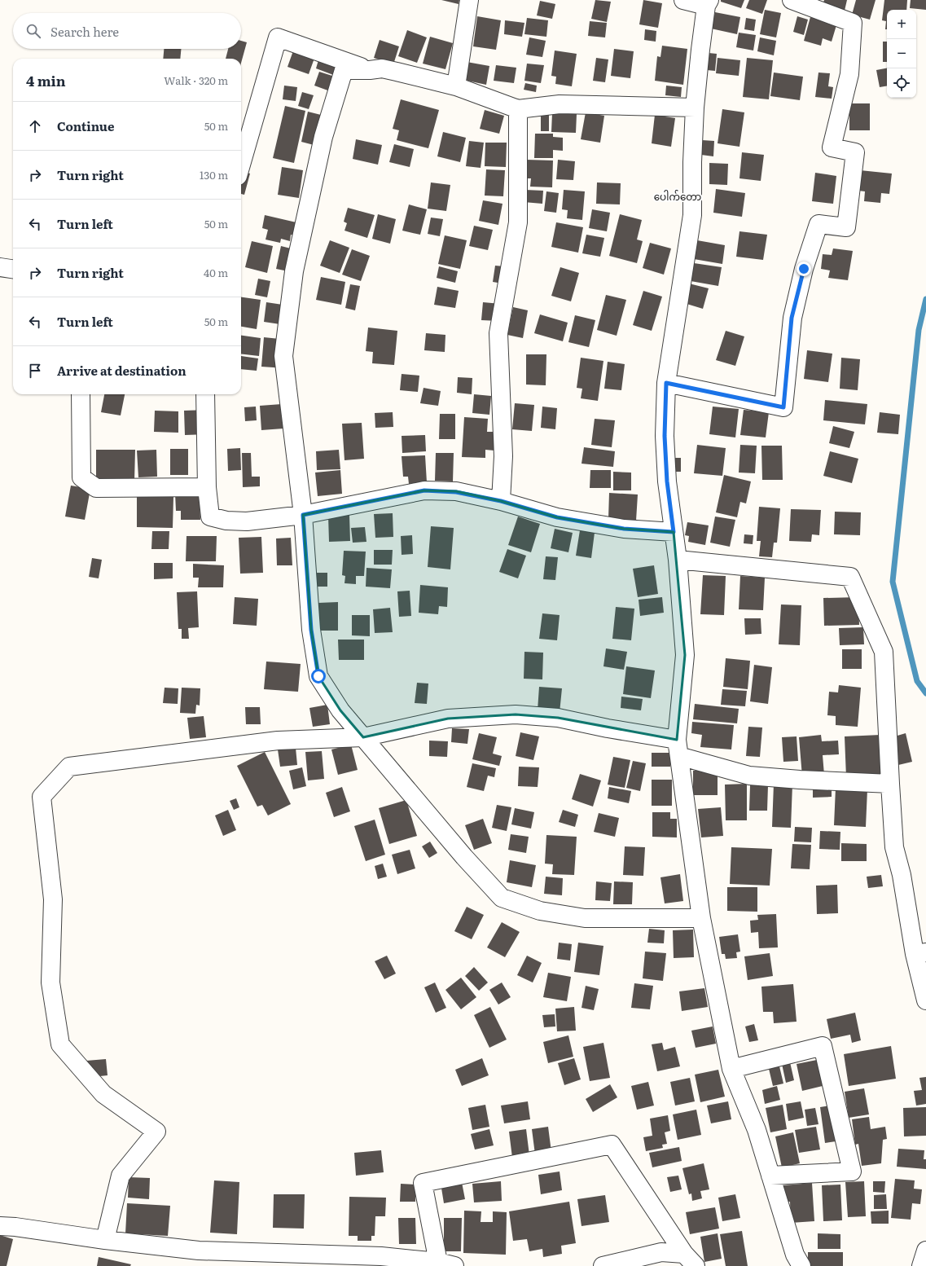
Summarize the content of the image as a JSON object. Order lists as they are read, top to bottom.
{
  "districts": ["ပေါက်တော"],
  "page": {
    "map_buttons": ["+", "−"],
    "search": "Search here",
    "heading": ["4 min", "Walk · 320 m"],
    "list": [
      ["Continue", "50 m"],
      ["Turn right", "130 m"],
      ["Turn left", "50 m"],
      ["Turn right", "40 m"],
      ["Turn left", "50 m"],
      "Arrive at destination"
    ]
  }
}
